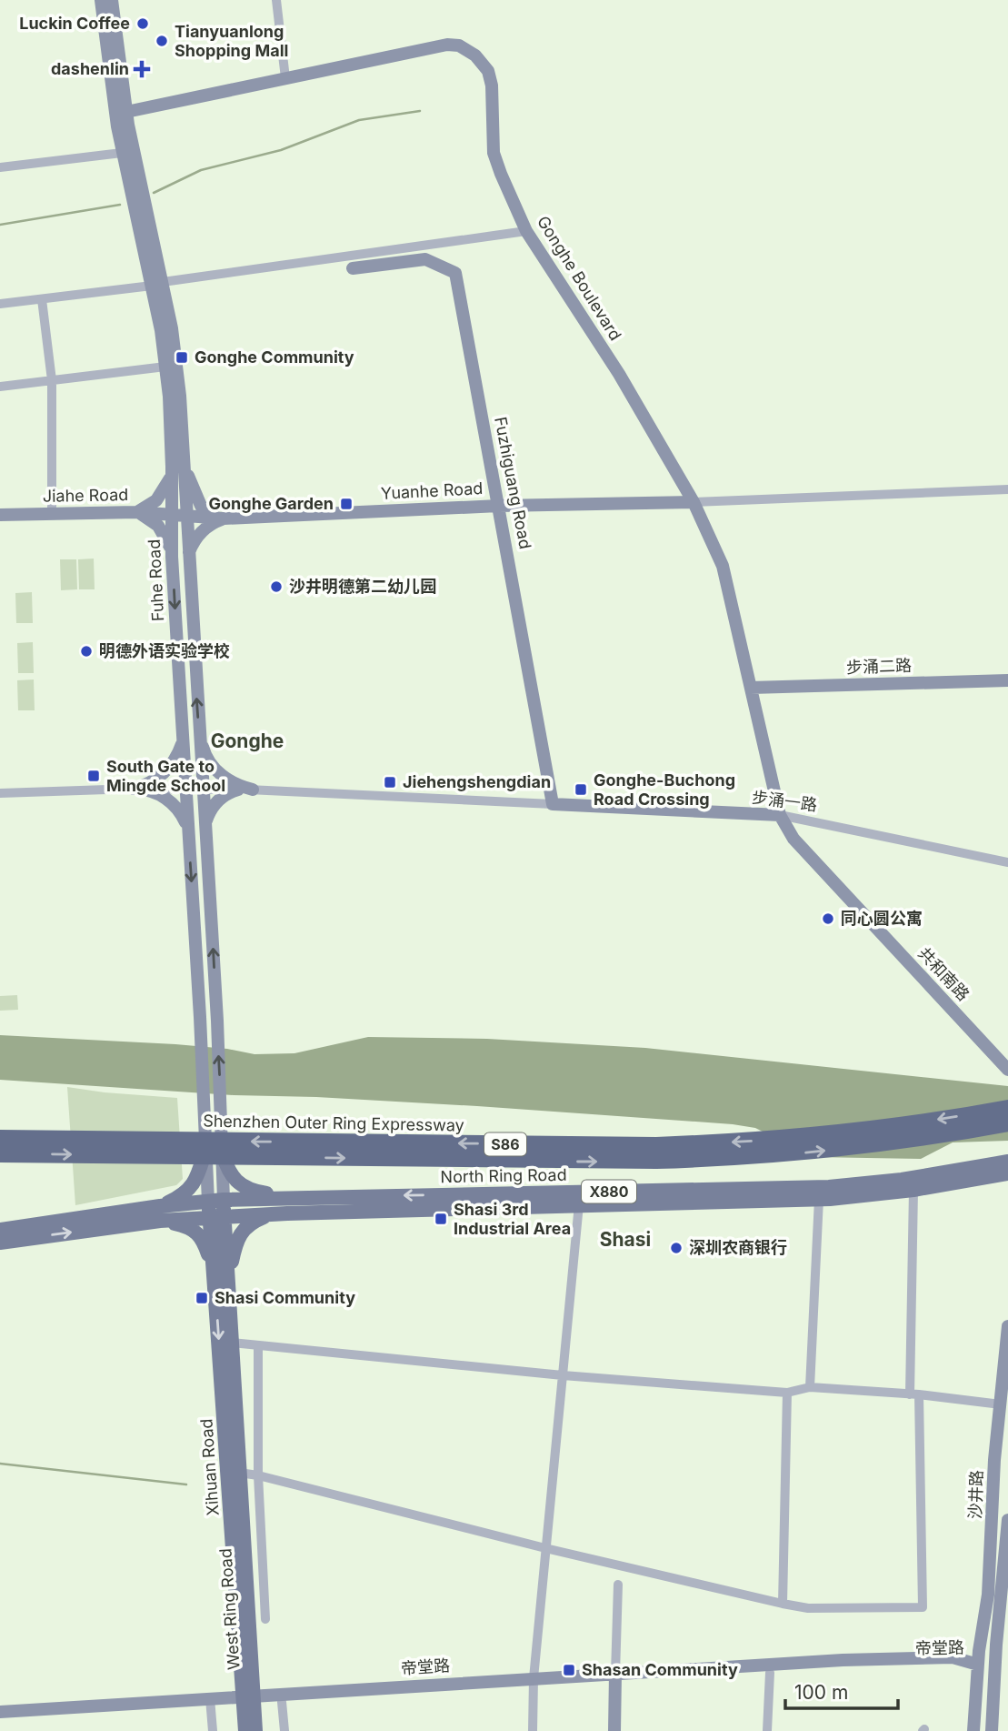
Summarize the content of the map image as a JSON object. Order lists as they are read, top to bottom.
{
  "streets": {
    "highway": ["Shenzhen Outer Ring Expressway", "S86"],
    "main road": [
      "North Ring Road",
      "X880",
      "Xihuan Road",
      "West Ring Road"
    ],
    "street": [
      "Gonghe Boulevard",
      "Fuzhiguang Road",
      "Yuanhe Road",
      "Jiahe Road",
      "Fuhe Road",
      "步涌二路",
      "步涌一路",
      "共和南路",
      "沙井路",
      "帝堂路"
    ]
  },
  "crossings": [
    ["Gonghe Boulevard", "Yuanhe Road"],
    ["Gonghe Boulevard", "Fuhe Road"],
    ["Gonghe Boulevard", "步涌二路"],
    ["Gonghe Boulevard", "步涌一路"],
    ["Gonghe Boulevard", "共和南路"],
    ["Fuzhiguang Road", "Yuanhe Road"],
    ["Fuzhiguang Road", "步涌一路"],
    ["Yuanhe Road", "Jiahe Road"],
    ["Yuanhe Road", "Fuhe Road"],
    ["Jiahe Road", "Fuhe Road"],
    ["Fuhe Road", "North Ring Road"],
    ["Fuhe Road", "Xihuan Road"],
    ["步涌一路", "共和南路"],
    ["North Ring Road", "Xihuan Road"],
    ["North Ring Road", "West Ring Road"],
    ["Xihuan Road", "West Ring Road"],
    ["Xihuan Road", "帝堂路"],
    ["沙井路", "帝堂路"],
    ["West Ring Road", "帝堂路"]
  ],
  "one_way": ["Xihuan Road"],
  "districts": ["Gonghe", "Shasi"],
  "places": {
    "other": [
      "Luckin Coffee",
      "Tianyuanlong Shopping Mall",
      "沙井明德第二幼儿园",
      "明德外语实验学校",
      "同心圆公寓",
      "深圳农商银行"
    ],
    "health": ["dashenlin"],
    "transit": [
      "Gonghe Community",
      "Gonghe Garden",
      "South Gate to Mingde School",
      "Jiehengshengdian",
      "Gonghe-Buchong Road Crossing",
      "Shasi 3rd Industrial Area",
      "Shasi Community",
      "Shasan Community"
    ]
  },
  "scale_bar": "100 m"
}
